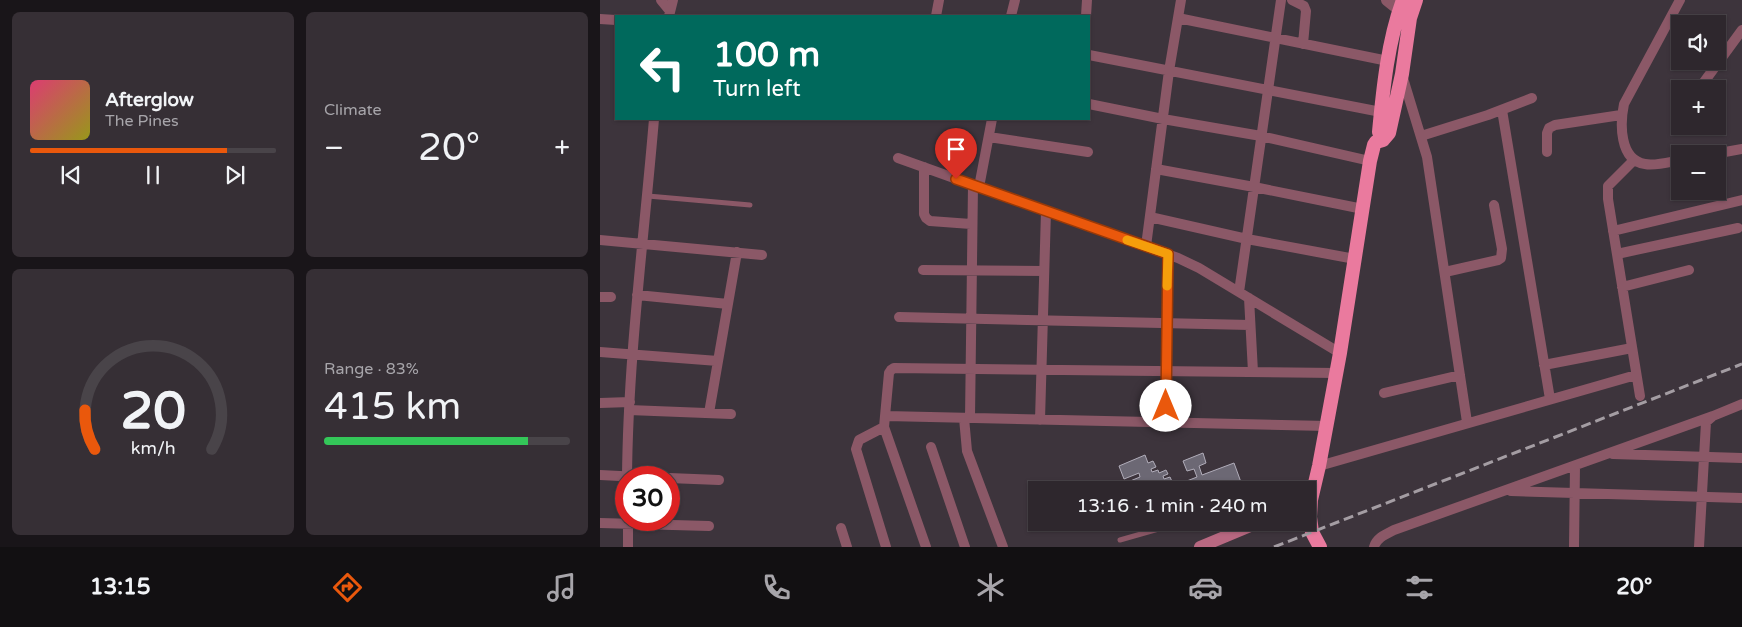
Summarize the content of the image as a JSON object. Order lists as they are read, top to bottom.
{
  "page": {
    "tile": [
      "Climate",
      ["Range · 83%", "415 km"]
    ],
    "map_buttons": ["+", "−"],
    "turn": ["100 m", "Turn left"],
    "song": ["Afterglow", "The Pines"],
    "heat": ["−", "20°", "+"],
    "limit": "30",
    "trip": "13:16 · 1 min · 240 m",
    "tabs": ["13:15", "20°"],
    "gauge": ["20", "km/h"]
  }
}
